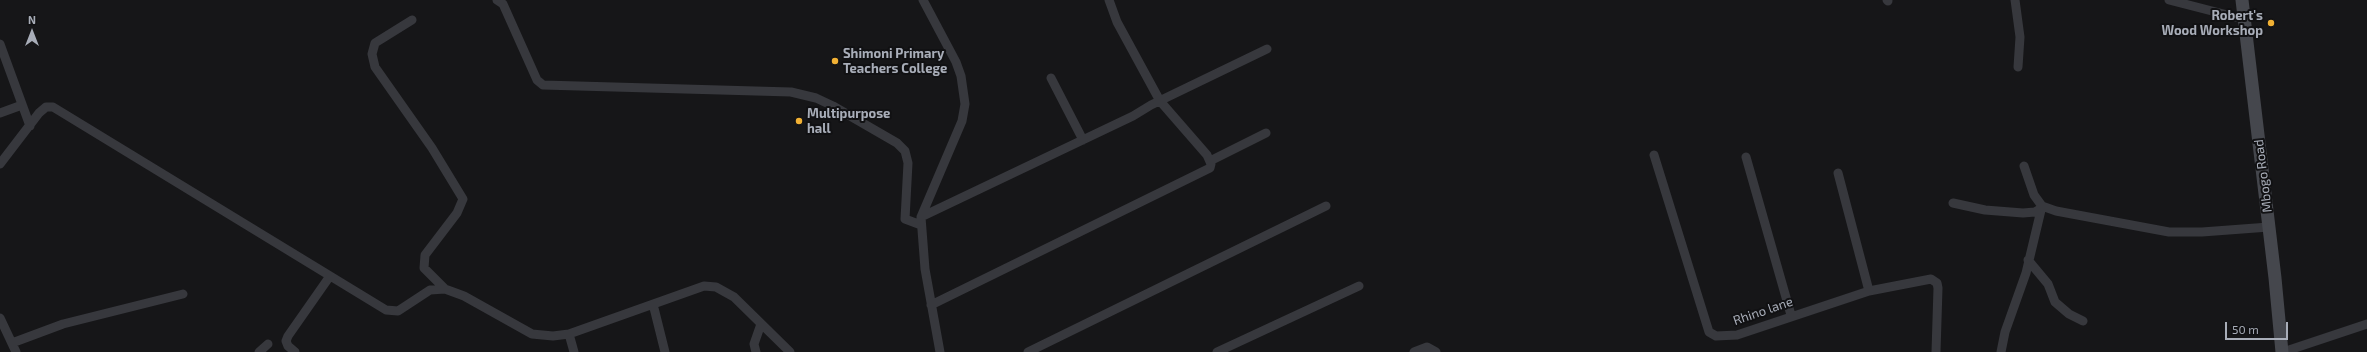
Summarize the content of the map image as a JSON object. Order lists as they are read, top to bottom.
{
  "streets": {
    "main road": ["Mbogo Road"],
    "street": ["Rhino lane"]
  },
  "places": ["Robert's Wood Workshop", "Shimoni Primary Teachers College", "Multipurpose hall"],
  "scale_bar": "50 m",
  "north": "top"
}
